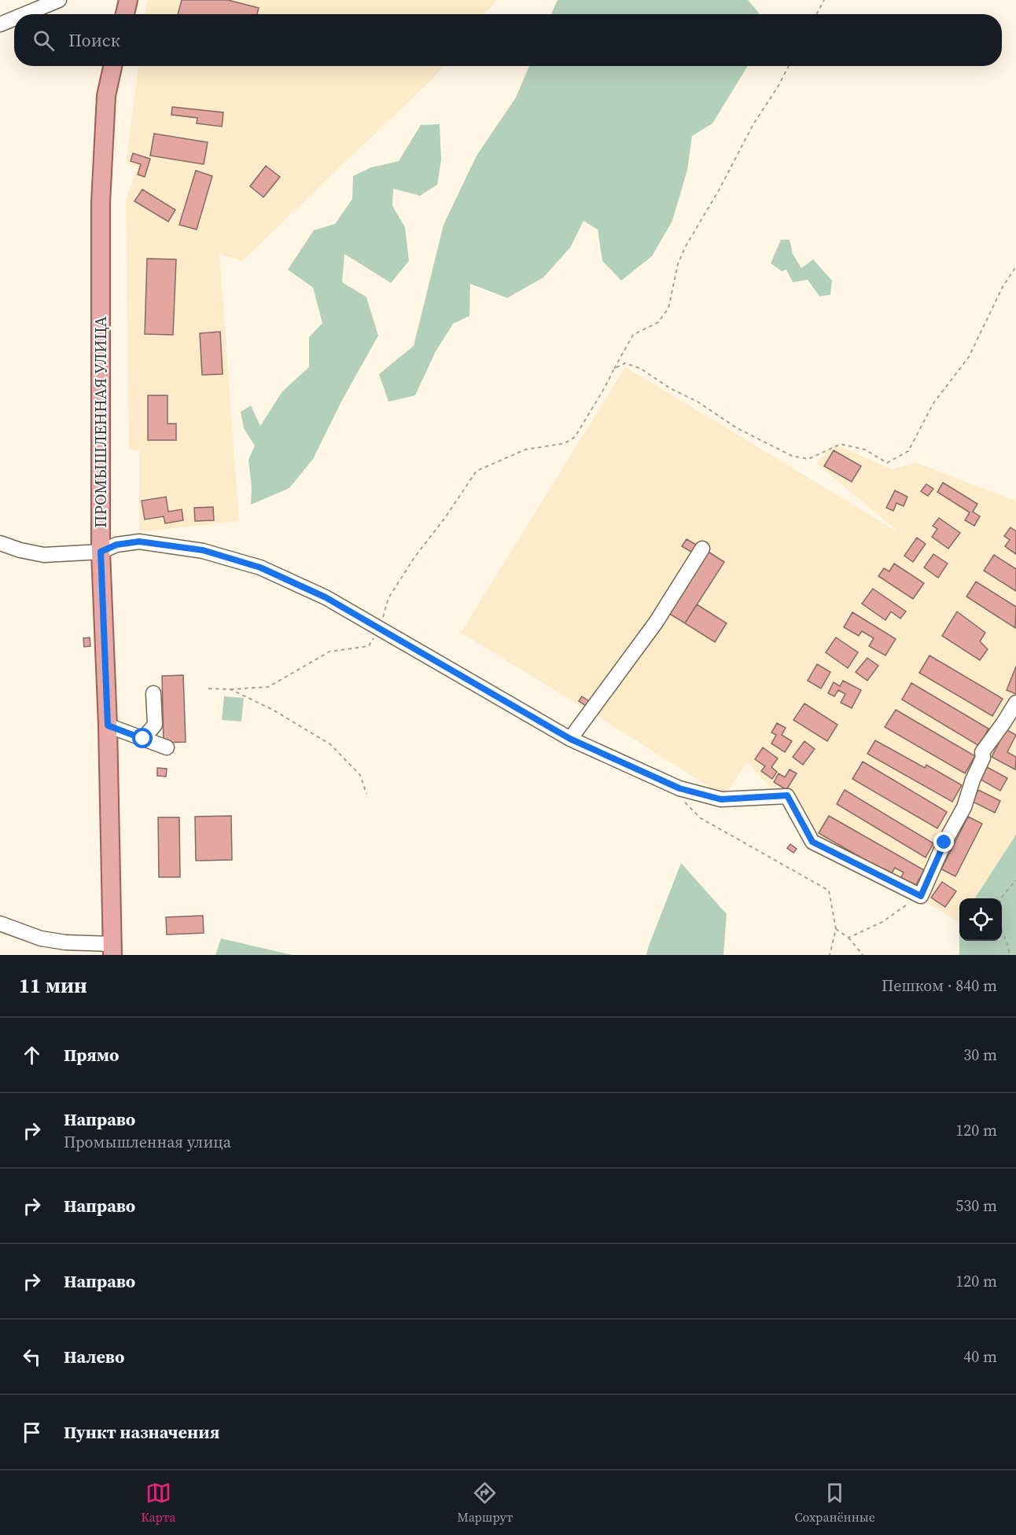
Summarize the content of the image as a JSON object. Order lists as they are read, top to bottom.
{
  "streets": {
    "main road": ["ПРОМЫШЛЕННАЯ УЛИЦА"]
  },
  "page": {
    "search": "Поиск",
    "heading": ["11 мин", "Пешком · 840 m"],
    "list": [
      ["Прямо", "30 m"],
      ["Направо", "Промышленная улица", "120 m"],
      ["Направо", "530 m"],
      ["Направо", "120 m"],
      ["Налево", "40 m"],
      "Пункт назначения"
    ],
    "nav": ["Карта", "Маршрут", "Сохранённые"]
  }
}
